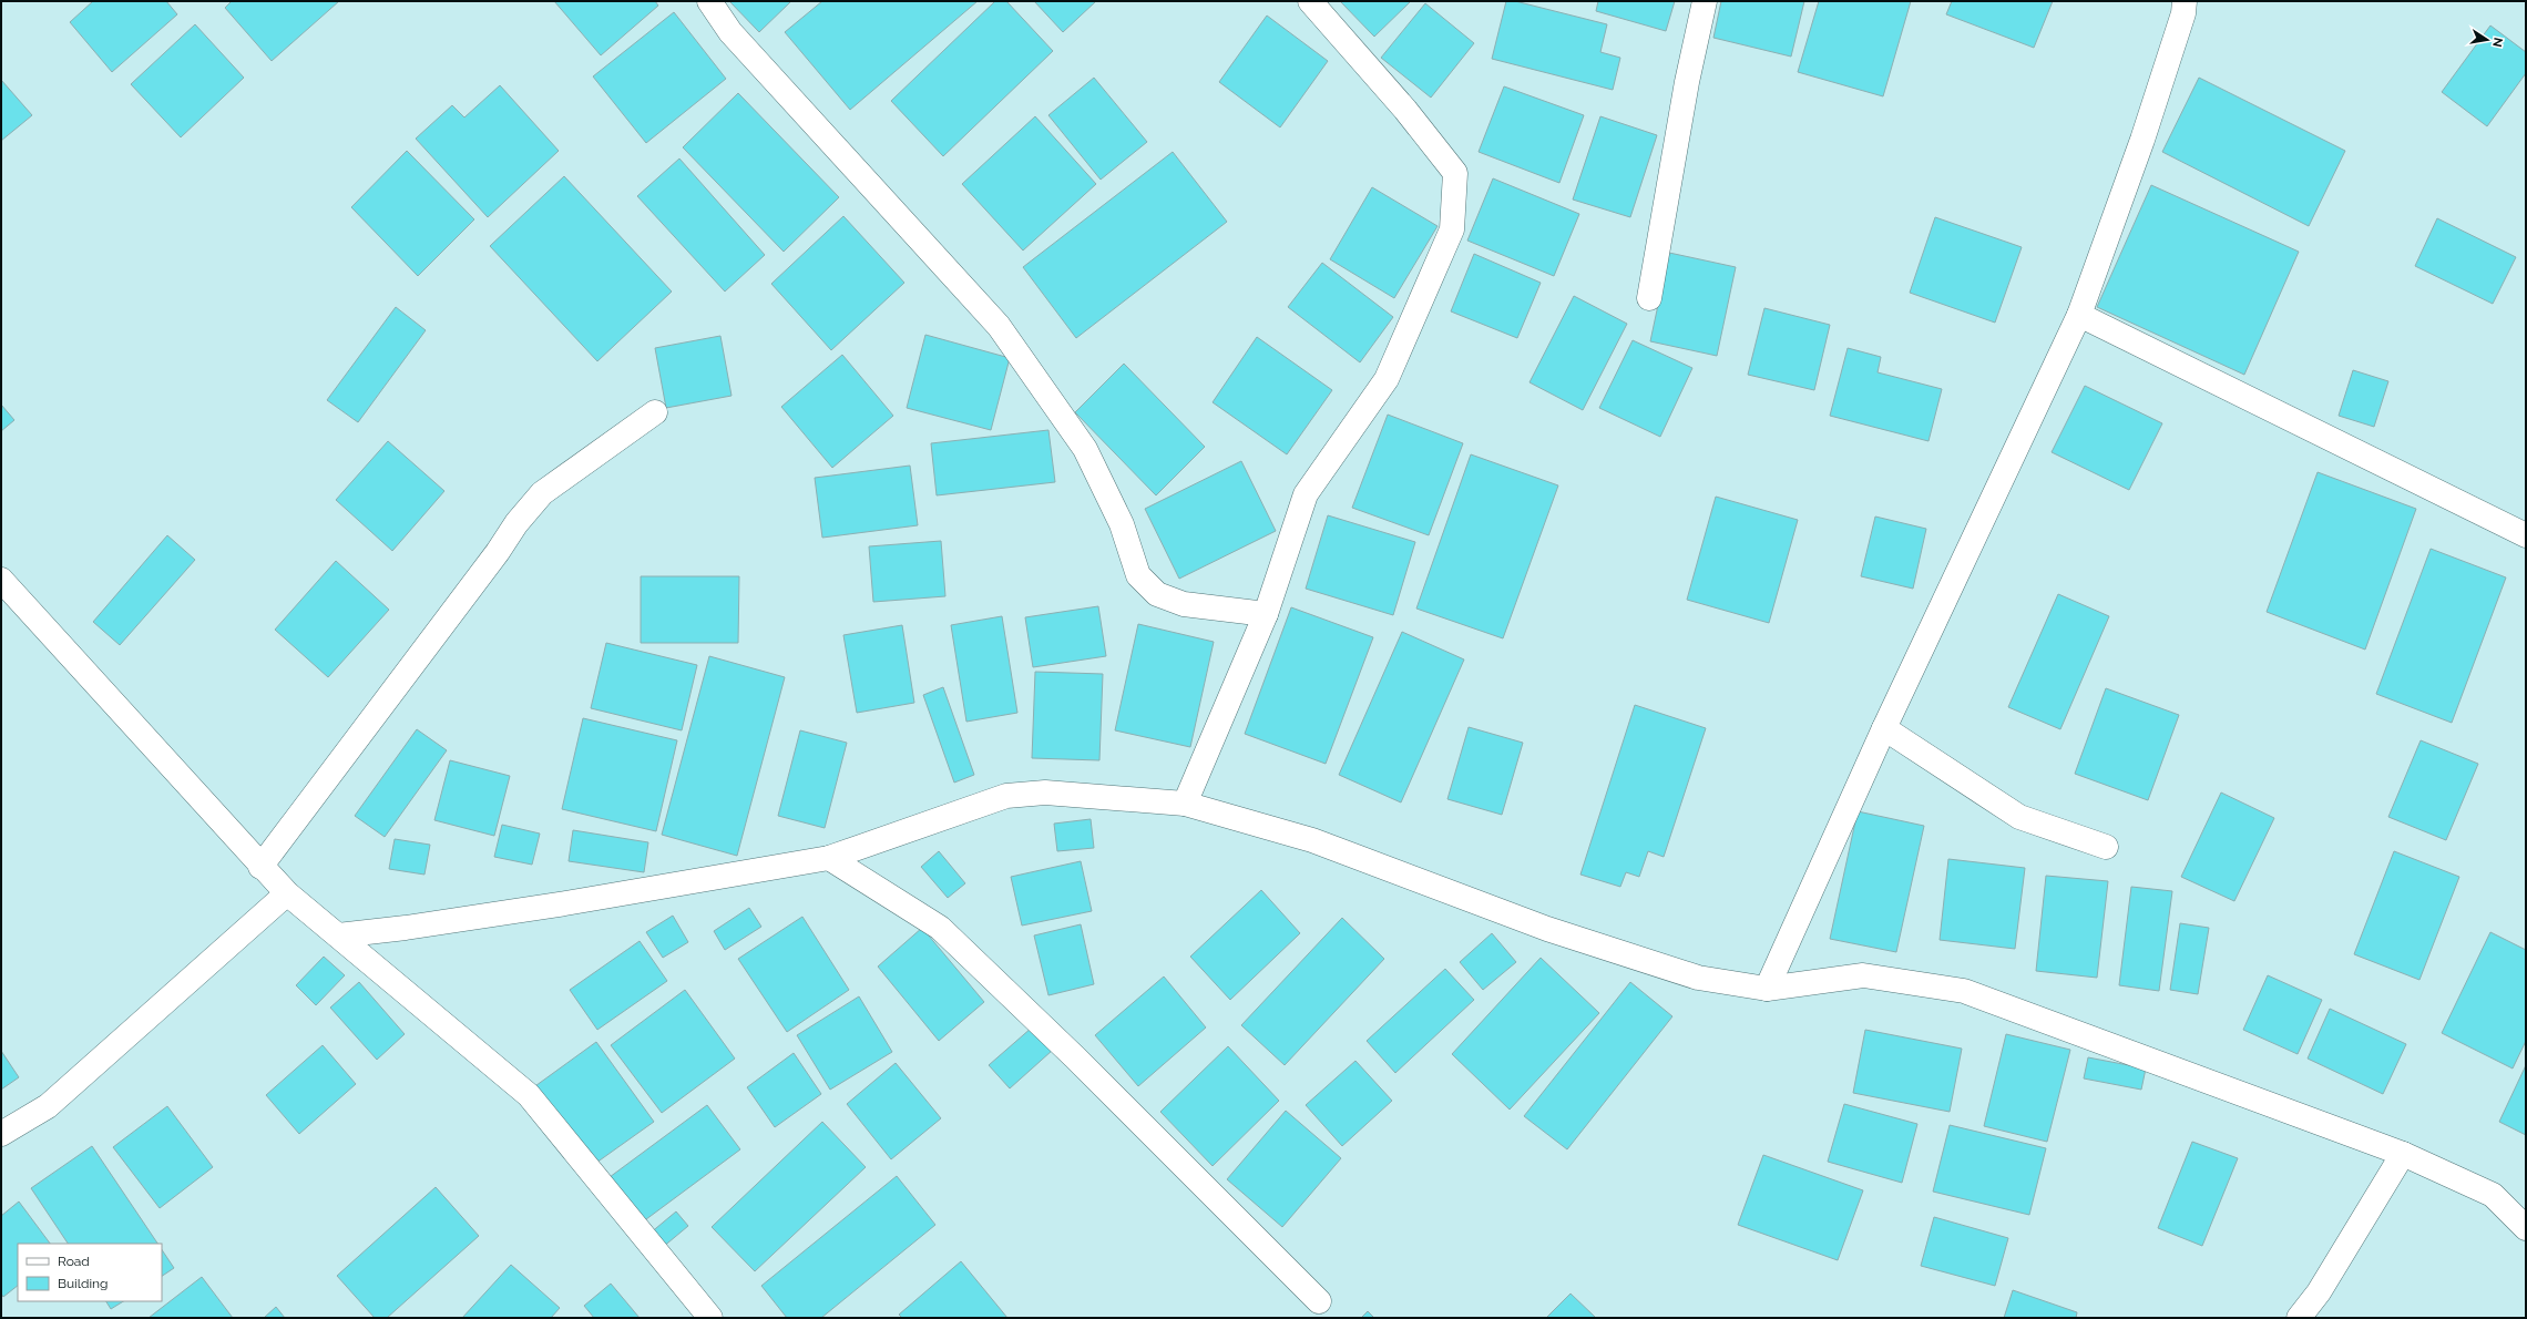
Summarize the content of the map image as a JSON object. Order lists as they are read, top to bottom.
{
  "legend": ["Road", "Building"],
  "north": "right"
}
